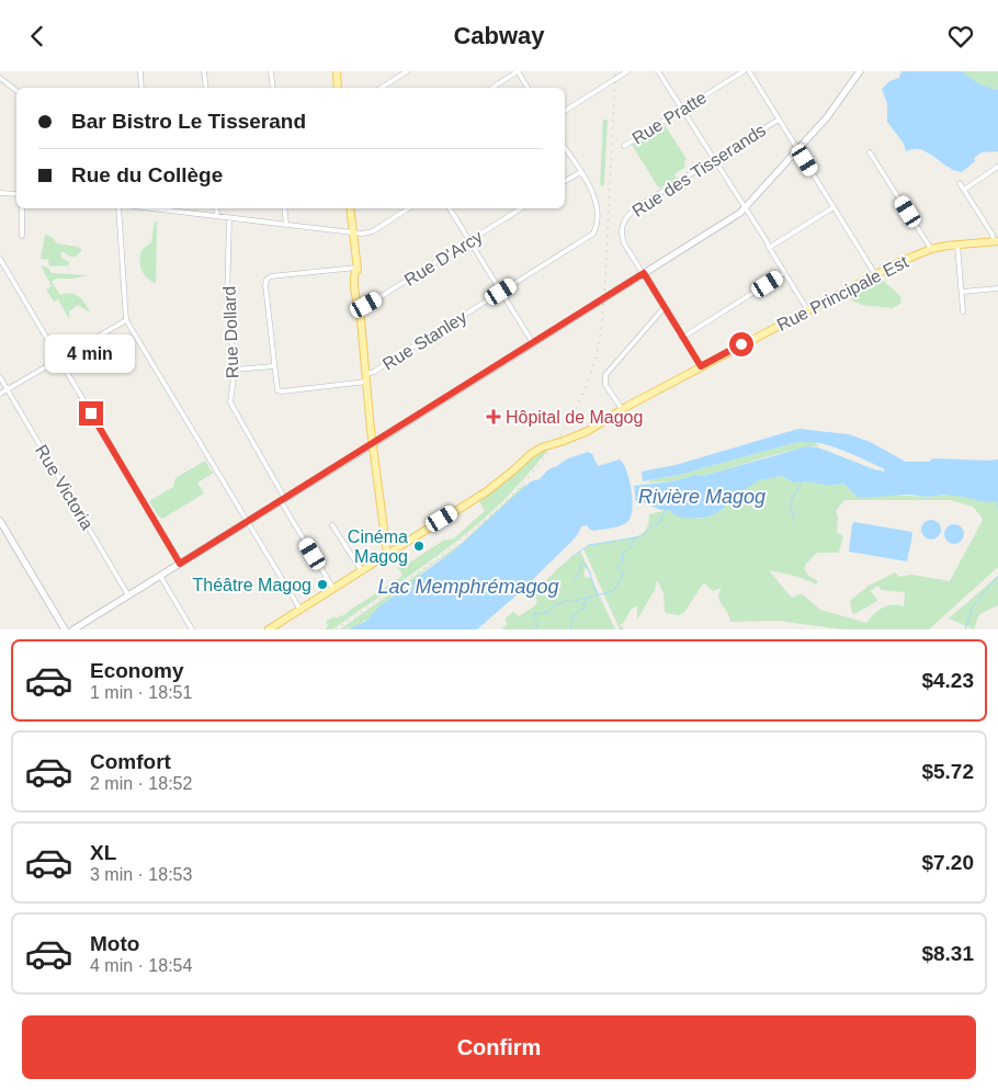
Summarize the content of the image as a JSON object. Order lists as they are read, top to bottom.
{
  "streets": {
    "main road": ["Rue Principale Est"],
    "street": [
      "Rue Pratte",
      "Rue des Tisserands",
      "Rue D'Arcy",
      "Rue Dollard",
      "Rue Stanley",
      "Rue Victoria"
    ]
  },
  "crossings": [
    ["Rue des Tisserands", "Rue Principale Est"],
    ["Rue Principale Est", "Rue Dollard"]
  ],
  "water": ["Rivière Magog", "Lac Memphrémagog"],
  "places": {
    "health": ["Hôpital de Magog"],
    "other": ["Cinéma Magog", "Théâtre Magog"]
  },
  "page": {
    "header": "Cabway",
    "banner": ["Bar Bistro Le Tisserand", "Rue du Collège"],
    "bubble": "4 min",
    "list": [
      {
        "name": "Economy",
        "note": "1 min · 18:51",
        "value": "$4.23"
      },
      {
        "name": "Comfort",
        "note": "2 min · 18:52",
        "value": "$5.72"
      },
      {
        "name": "XL",
        "note": "3 min · 18:53",
        "value": "$7.20"
      },
      {
        "name": "Moto",
        "note": "4 min · 18:54",
        "value": "$8.31"
      }
    ],
    "buttons": "Confirm"
  }
}
